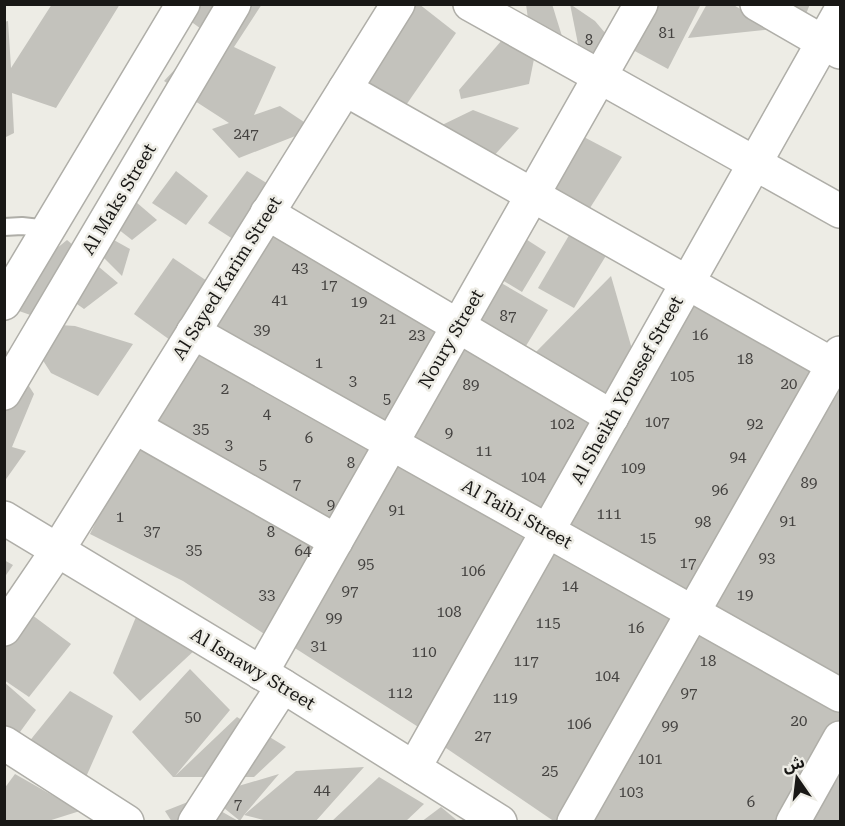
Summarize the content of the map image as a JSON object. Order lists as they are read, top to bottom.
{
  "streets": {
    "street": [
      "Al Maks Street",
      "Al Sayed Karim Street",
      "Noury Street",
      "Al Sheikh Youssef Street",
      "Al Taibi Street",
      "Al Isnawy Street"
    ]
  },
  "crossings": [
    ["Al Sayed Karim Street", "Al Taibi Street"],
    ["Al Sayed Karim Street", "Al Isnawy Street"],
    ["Noury Street", "Al Taibi Street"],
    ["Noury Street", "Al Isnawy Street"],
    ["Al Sheikh Youssef Street", "Al Taibi Street"],
    ["Al Sheikh Youssef Street", "Al Isnawy Street"]
  ],
  "house_numbers": [
    "81",
    "8",
    "247",
    "43",
    "17",
    "41",
    "19",
    "87",
    "21",
    "39",
    "23",
    "16",
    "18",
    "1",
    "105",
    "3",
    "20",
    "89",
    "2",
    "5",
    "4",
    "107",
    "102",
    "92",
    "35",
    "9",
    "6",
    "3",
    "11",
    "94",
    "8",
    "5",
    "109",
    "104",
    "89",
    "7",
    "96",
    "9",
    "91",
    "111",
    "1",
    "91",
    "98",
    "37",
    "8",
    "15",
    "35",
    "64",
    "93",
    "17",
    "95",
    "106",
    "14",
    "97",
    "33",
    "19",
    "108",
    "99",
    "115",
    "16",
    "31",
    "110",
    "117",
    "18",
    "104",
    "112",
    "97",
    "119",
    "50",
    "20",
    "106",
    "99",
    "27",
    "101",
    "25",
    "44",
    "103",
    "6",
    "7"
  ],
  "north": "top"
}
